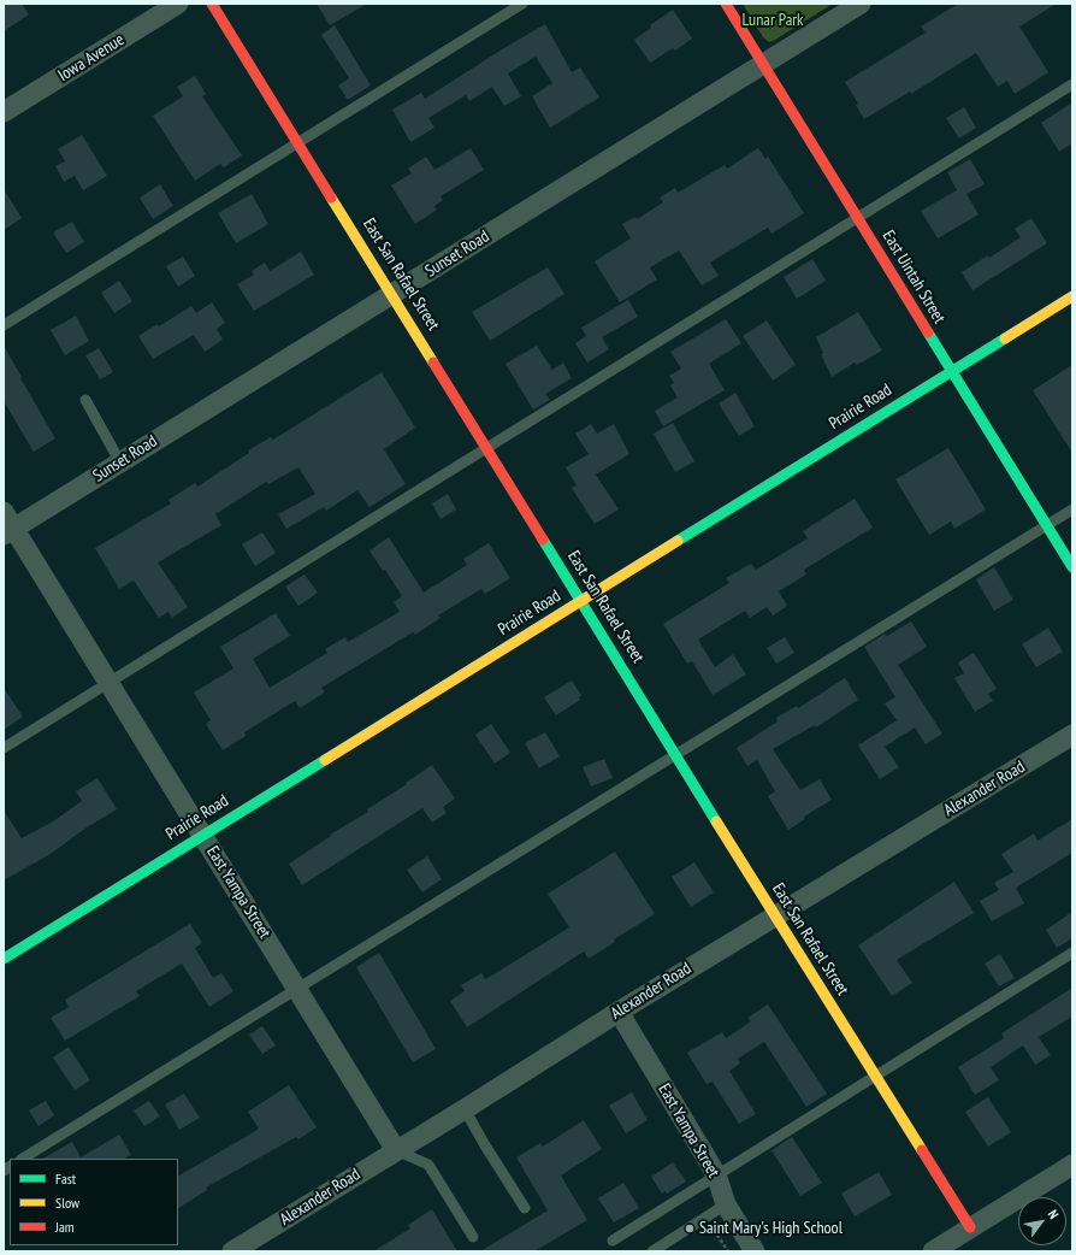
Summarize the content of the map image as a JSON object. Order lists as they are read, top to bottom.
{
  "streets": {
    "street": [
      "Iowa Avenue",
      "Sunset Road",
      "East San Rafael Street",
      "East Uintah Street",
      "Prairie Road",
      "Alexander Road",
      "East Yampa Street"
    ]
  },
  "crossings": [
    ["Sunset Road", "East San Rafael Street"],
    ["Sunset Road", "East Uintah Street"],
    ["Sunset Road", "East Yampa Street"],
    ["East San Rafael Street", "Prairie Road"],
    ["East San Rafael Street", "Alexander Road"],
    ["East Uintah Street", "Prairie Road"],
    ["Prairie Road", "East Yampa Street"],
    ["Alexander Road", "East Yampa Street"]
  ],
  "parks": ["Lunar Park"],
  "places": ["Saint Mary's High School"],
  "legend": ["Fast", "Slow", "Jam"],
  "north": "top right"
}
